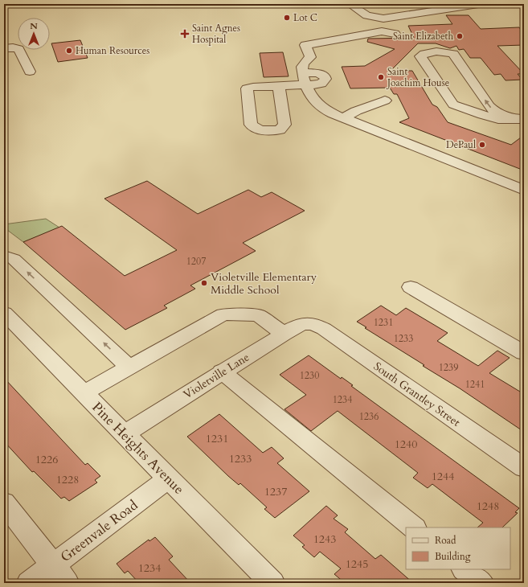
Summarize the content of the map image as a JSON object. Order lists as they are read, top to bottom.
{
  "streets": {
    "street": [
      "Violetville Lane",
      "South Grantley Street",
      "Pine Heights Avenue",
      "Greenvale Road"
    ]
  },
  "crossings": [
    ["Violetville Lane", "South Grantley Street"],
    ["Violetville Lane", "Pine Heights Avenue"],
    ["Pine Heights Avenue", "Greenvale Road"]
  ],
  "places": {
    "other": [
      "Lot C",
      "Saint Elizabeth",
      "Human Resources",
      "Saint Joachim House",
      "DePaul",
      "Violetville Elementary Middle School"
    ],
    "health": ["Saint Agnes Hospital"]
  },
  "house_numbers": [
    "1207",
    "1231",
    "1233",
    "1239",
    "1230",
    "1241",
    "1234",
    "1236",
    "1231",
    "1240",
    "1233",
    "1226",
    "1244",
    "1228",
    "1237",
    "1248",
    "1243",
    "1245",
    "1234"
  ],
  "legend": ["Road", "Building"],
  "north": "top"
}
